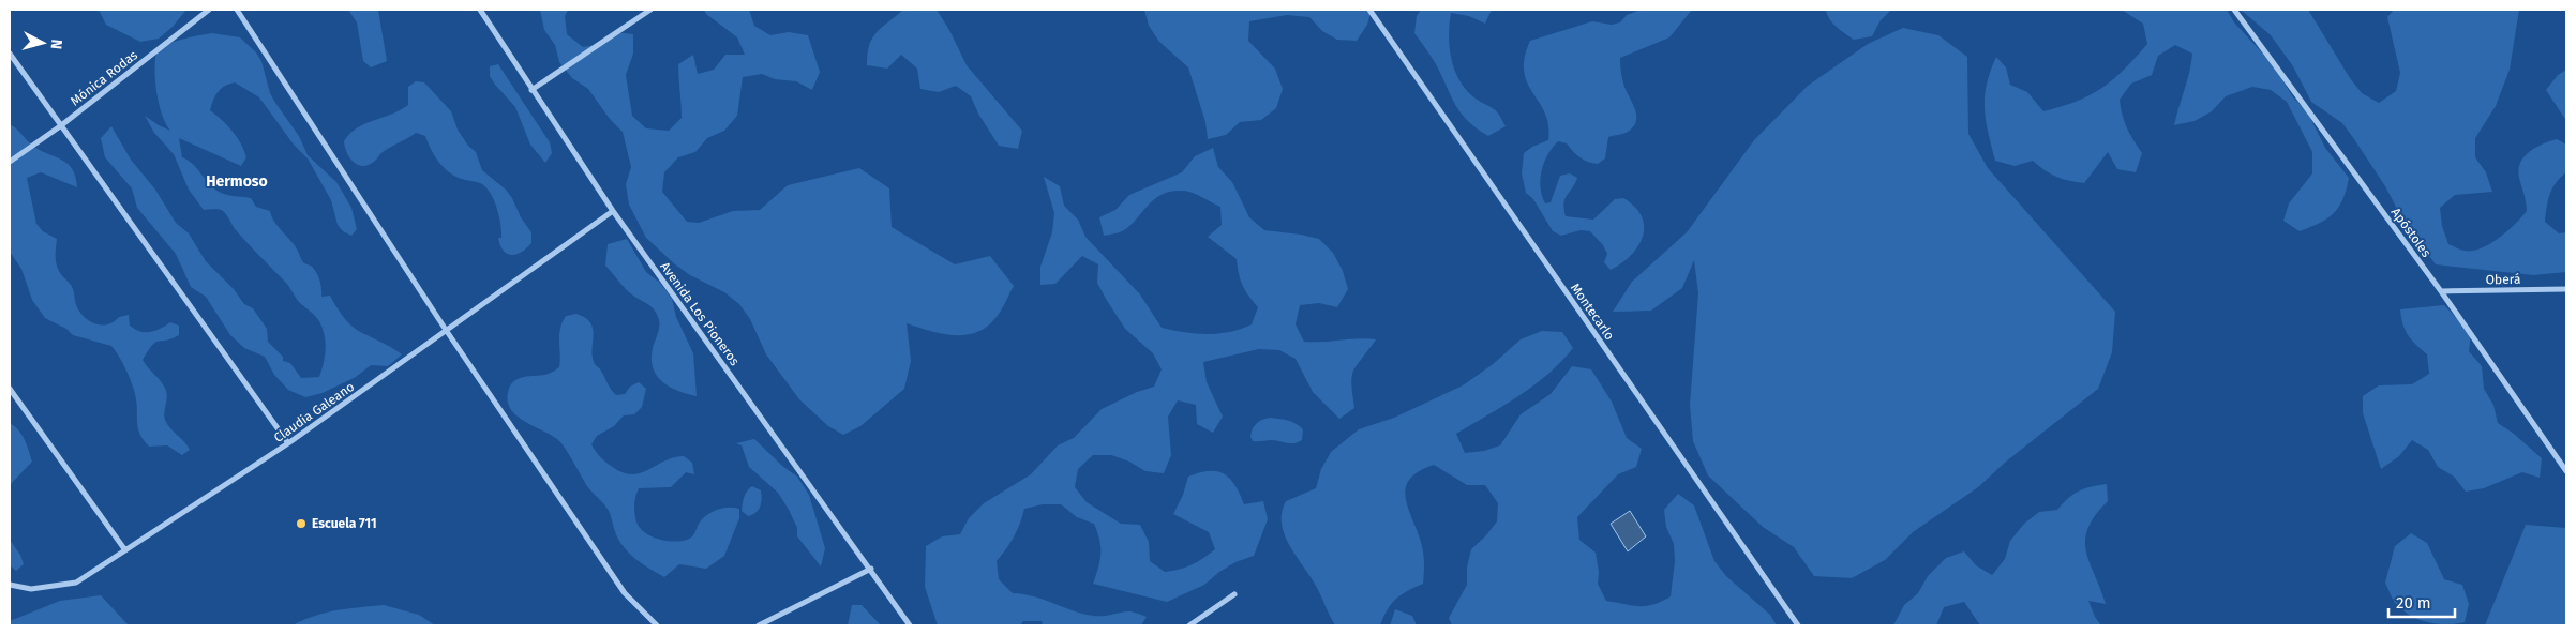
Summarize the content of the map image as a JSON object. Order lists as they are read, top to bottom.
{
  "streets": {
    "street": [
      "Mónica Rodas",
      "Apóstoles",
      "Oberá",
      "Montecarlo",
      "Avenida Los Pioneros",
      "Claudia Galeano"
    ]
  },
  "crossings": [
    ["Apóstoles", "Oberá"],
    ["Avenida Los Pioneros", "Claudia Galeano"]
  ],
  "districts": ["Hermoso"],
  "places": ["Escuela 711"],
  "scale_bar": "20 m",
  "north": "right"
}
